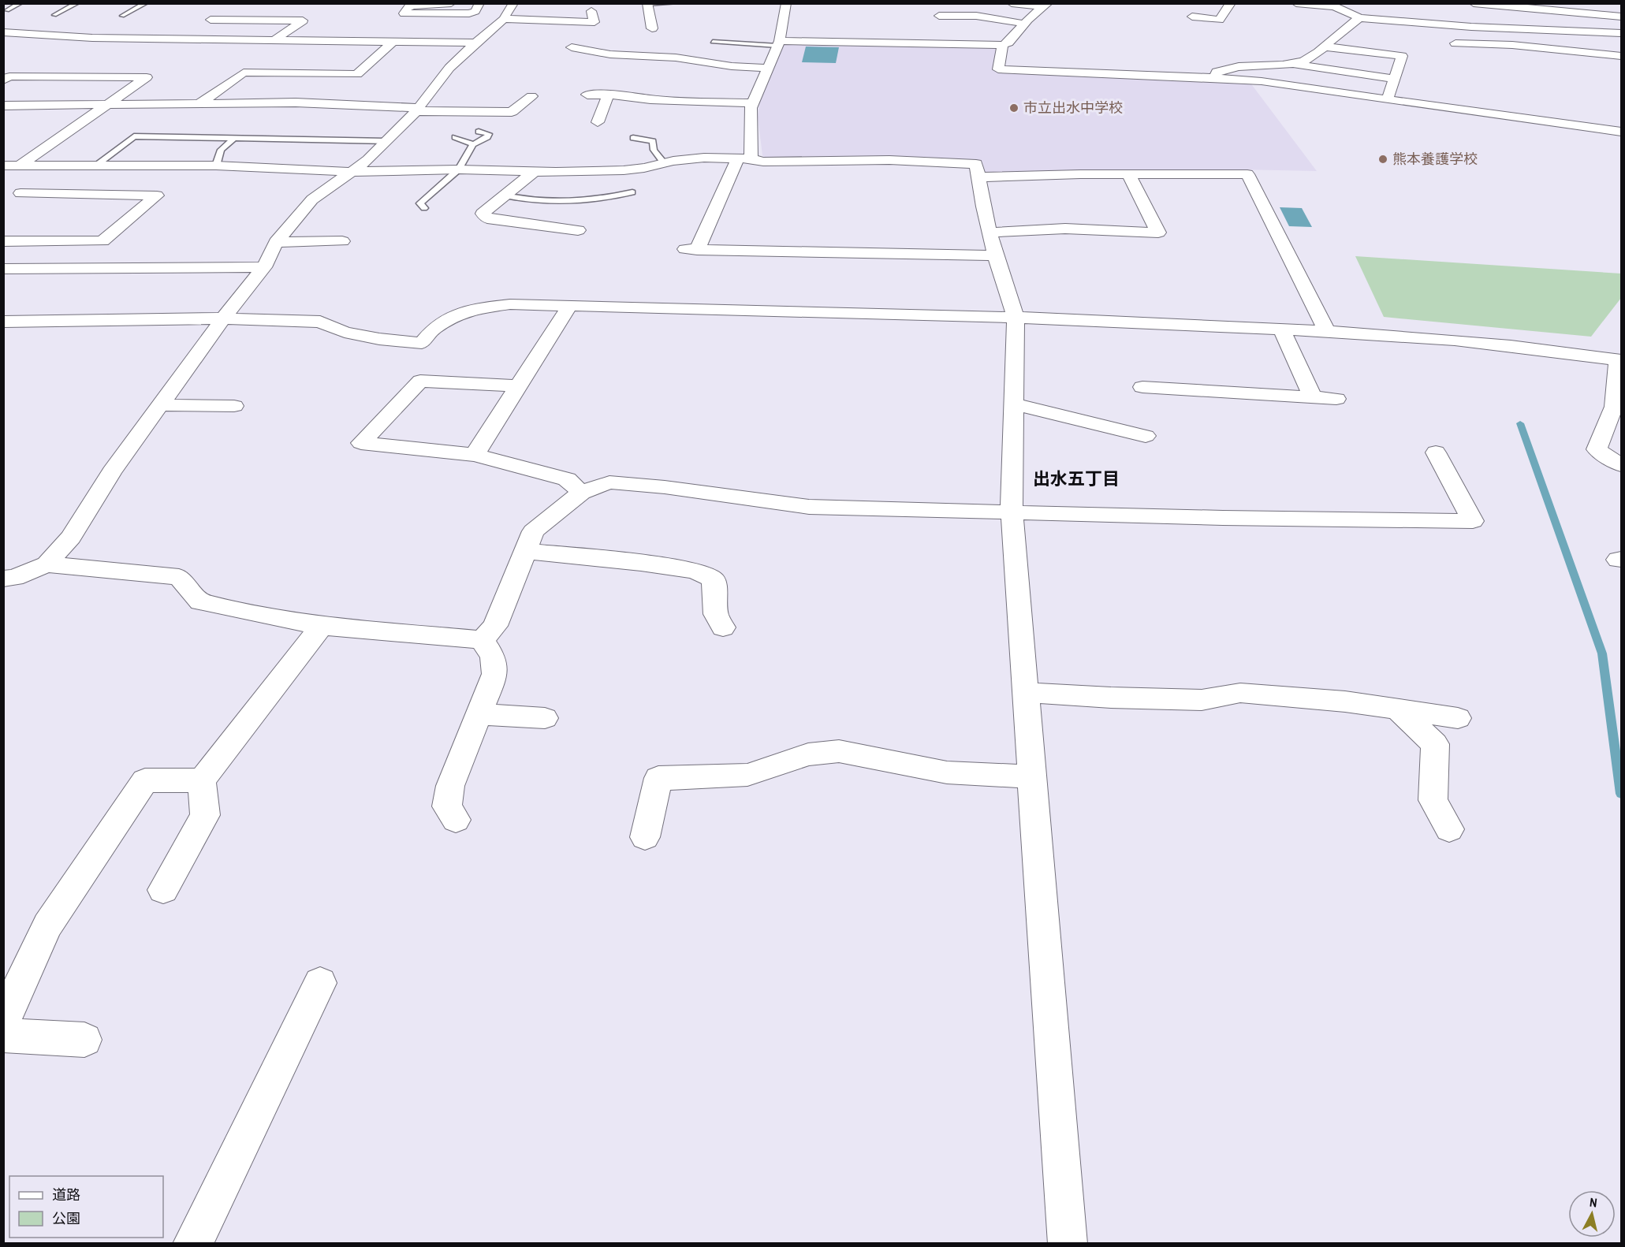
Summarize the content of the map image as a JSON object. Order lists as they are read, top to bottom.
{
  "districts": ["出水五丁目"],
  "places": ["市立出水中学校", "熊本養護学校"],
  "legend": ["道路", "公園"],
  "north": "top"
}
